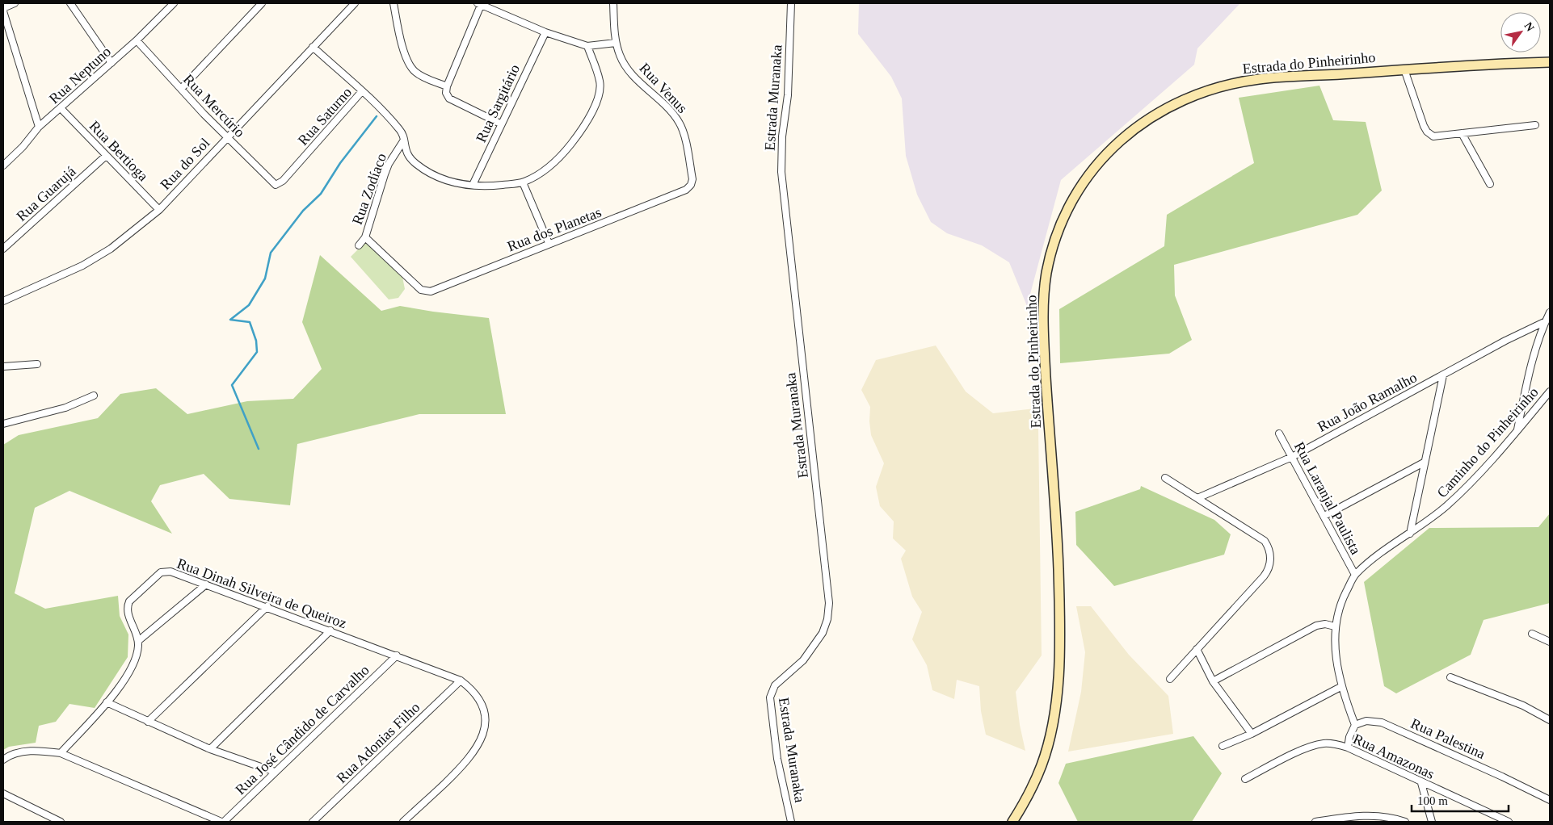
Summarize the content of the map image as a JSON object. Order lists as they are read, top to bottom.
{
  "streets": {
    "main road": ["Estrada do Pinheirinho"],
    "street": [
      "Rua Neptuno",
      "Rua Venus",
      "Estrada Muranaka",
      "Rua Sargitário",
      "Rua Mercúrio",
      "Rua Saturno",
      "Rua Bertioga",
      "Rua do Sol",
      "Rua Zodíaco",
      "Rua Guarujá",
      "Rua dos Planetas",
      "Rua João Ramalho",
      "Caminho do Pinheirinho",
      "Rua Laranjal Paulista",
      "Rua Dinah Silveira de Queiroz",
      "Rua José Cândido de Carvalho",
      "Rua Palestina",
      "Rua Adonias Filho",
      "Rua Amazonas"
    ]
  },
  "crossings": [
    ["Rua Neptuno", "Rua Mercúrio"],
    ["Rua Neptuno", "Rua Bertioga"],
    ["Rua Venus", "Rua dos Planetas"],
    ["Rua Sargitário", "Rua Saturno"],
    ["Rua Mercúrio", "Rua Saturno"],
    ["Rua Mercúrio", "Rua do Sol"],
    ["Rua Saturno", "Rua Zodíaco"],
    ["Rua Bertioga", "Rua do Sol"],
    ["Rua Bertioga", "Rua Guarujá"],
    ["Rua Zodíaco", "Rua dos Planetas"],
    ["Rua João Ramalho", "Rua Laranjal Paulista"],
    ["Caminho do Pinheirinho", "Rua Laranjal Paulista"],
    ["Caminho do Pinheirinho", "Rua Palestina"],
    ["Rua Dinah Silveira de Queiroz", "Rua José Cândido de Carvalho"],
    ["Rua Dinah Silveira de Queiroz", "Rua Adonias Filho"]
  ],
  "scale_bar": "100 m",
  "north": "top right"
}
